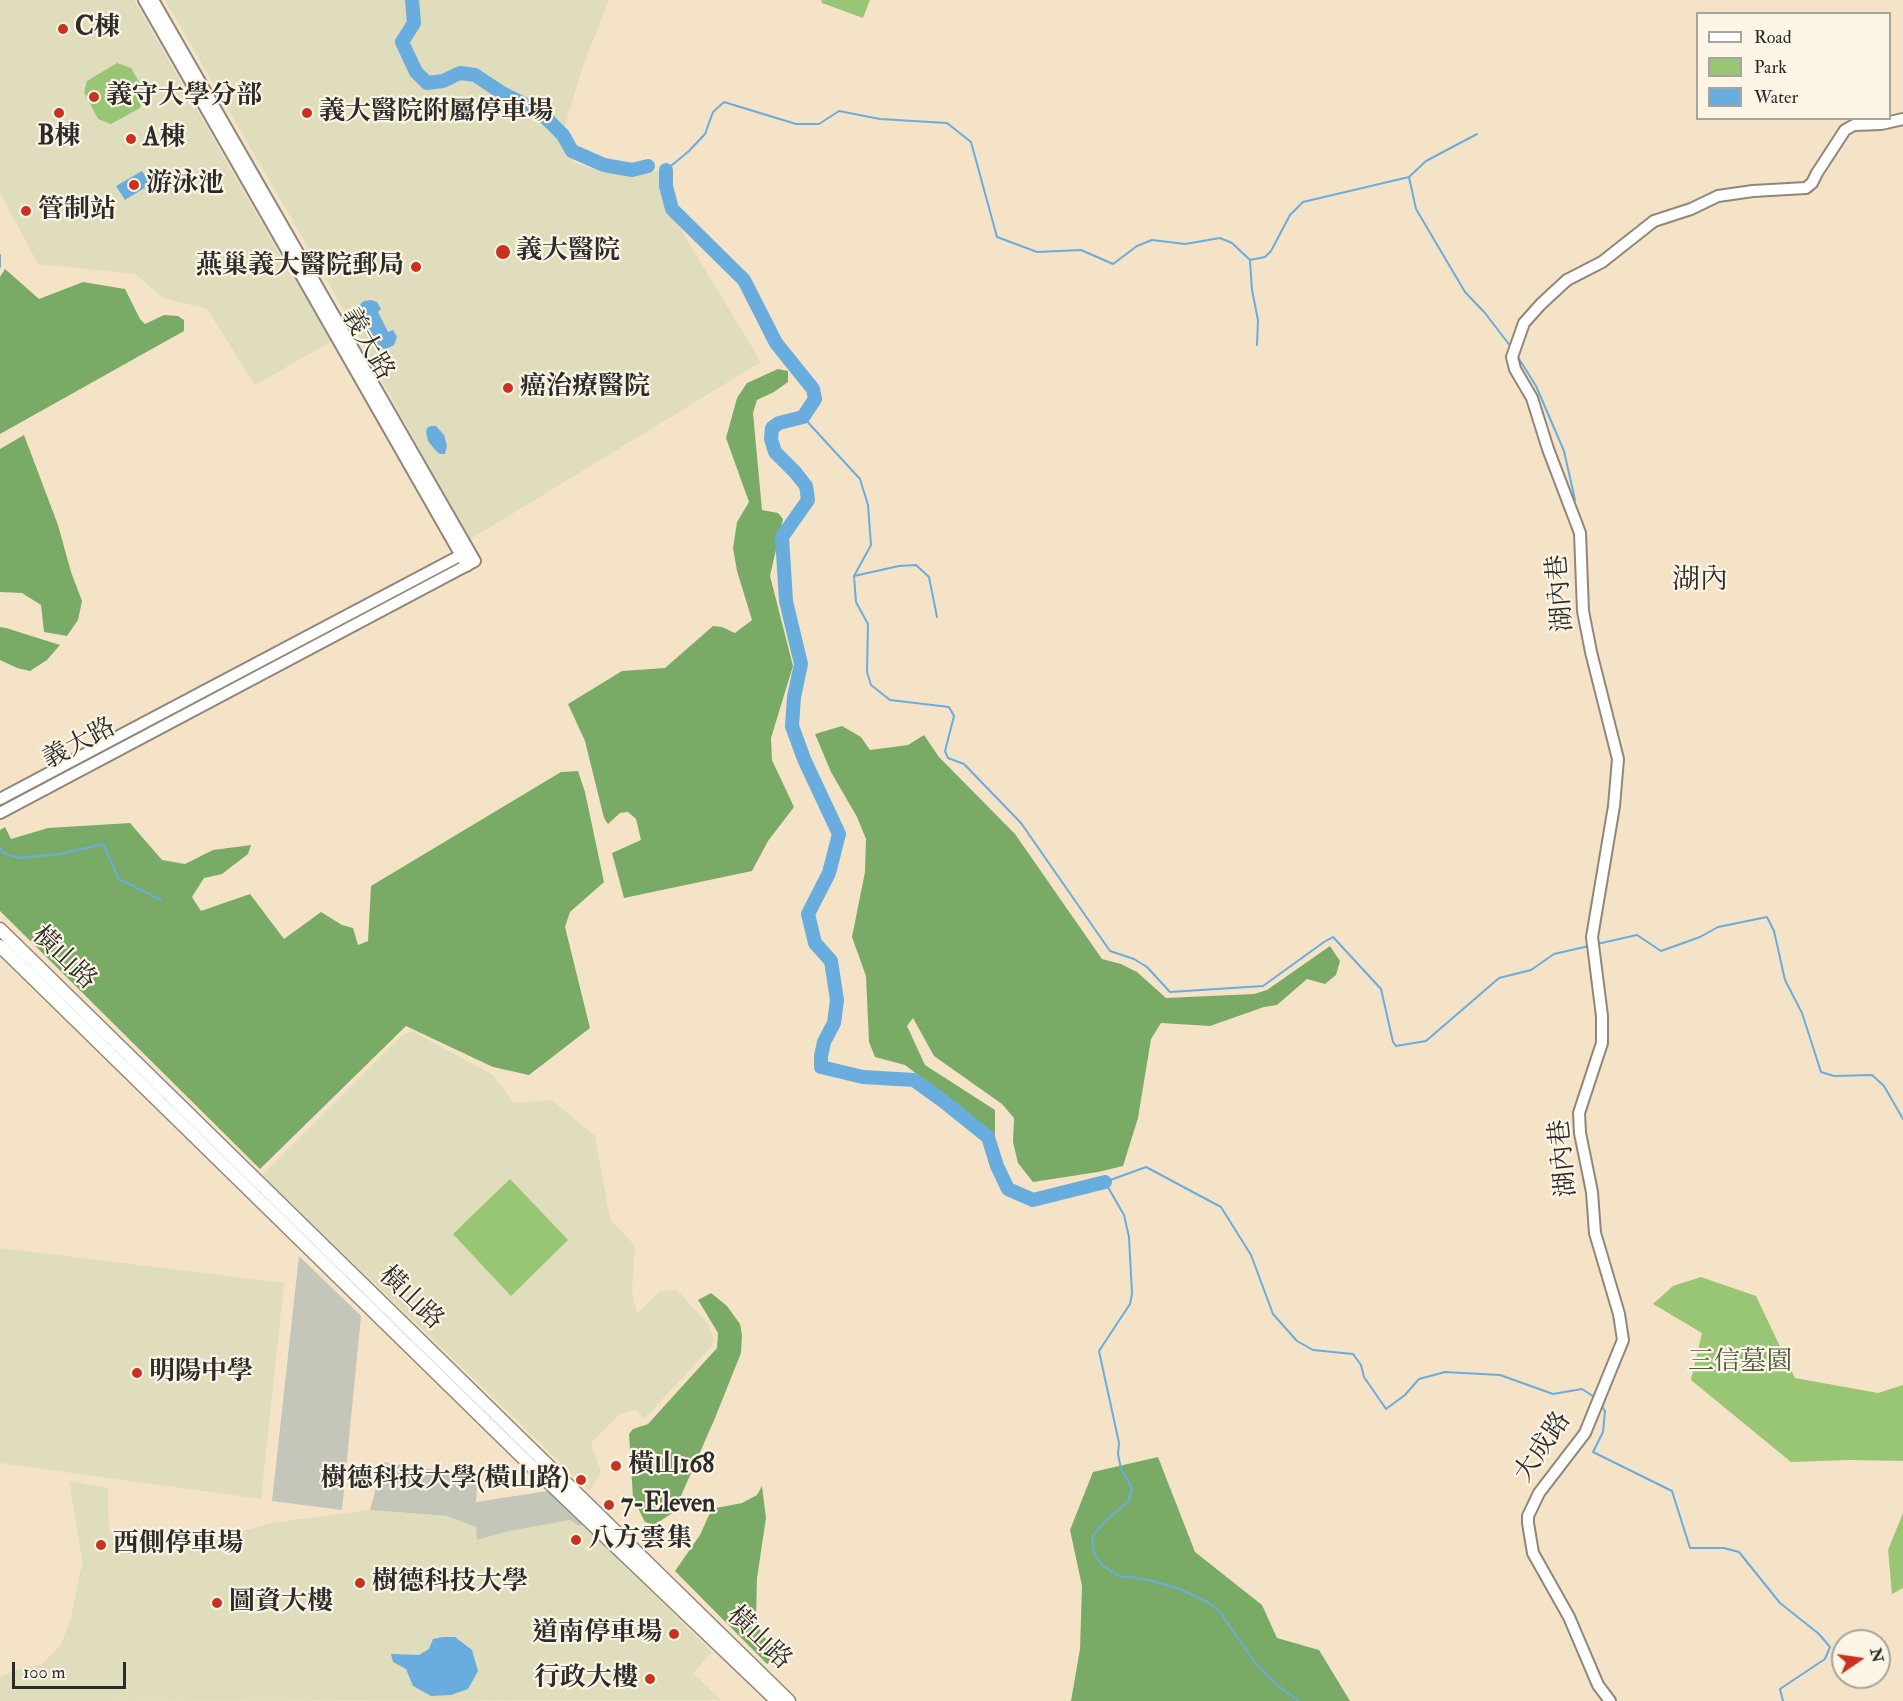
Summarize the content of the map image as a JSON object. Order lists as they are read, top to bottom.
{
  "streets": {
    "main road": ["橫山路"],
    "street": ["義大路", "湖內巷", "大成路"]
  },
  "crossings": [
    ["湖內巷", "大成路"]
  ],
  "districts": ["湖內"],
  "parks": ["三信墓園"],
  "places": [
    "C棟",
    "義守大學分部",
    "B棟",
    "義大醫院附屬停車場",
    "A棟",
    "游泳池",
    "管制站",
    "義大醫院",
    "燕巢義大醫院郵局",
    "癌治療醫院",
    "明陽中學",
    "橫山168",
    "樹德科技大學(橫山路)",
    "7-Eleven",
    "八方雲集",
    "西側停車場",
    "樹德科技大學",
    "圖資大樓",
    "道南停車場",
    "行政大樓"
  ],
  "legend": ["Road", "Park", "Water"],
  "scale_bar": "100 m",
  "north": "right"
}
